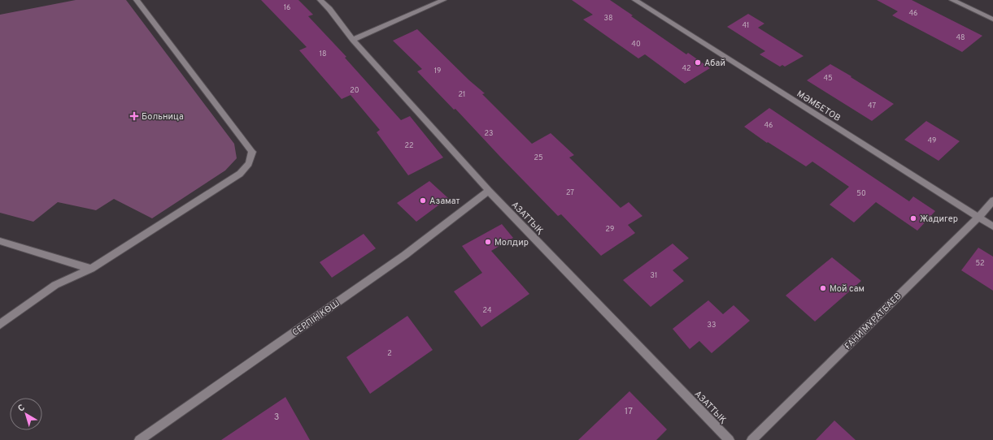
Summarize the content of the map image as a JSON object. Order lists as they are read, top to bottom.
{
  "streets": {
    "street": [
      "МӘМБЕТОВ",
      "АЗАТТЫҚ",
      "СЕРПІН КӨШ",
      "ҒАНИ МҰРАТБАЕВ"
    ]
  },
  "crossings": [
    ["МӘМБЕТОВ", "ҒАНИ МҰРАТБАЕВ"],
    ["АЗАТТЫҚ", "СЕРПІН КӨШ"]
  ],
  "places": {
    "other": [
      "Абай",
      "Азамат",
      "Жадигер",
      "Молдир",
      "Мой сам"
    ],
    "health": ["Больница"]
  },
  "house_numbers": [
    "16",
    "46",
    "38",
    "41",
    "48",
    "40",
    "18",
    "42",
    "19",
    "45",
    "20",
    "21",
    "47",
    "46",
    "23",
    "49",
    "22",
    "25",
    "27",
    "50",
    "29",
    "52",
    "31",
    "24",
    "33",
    "2",
    "17",
    "3"
  ],
  "north": "top left"
}
